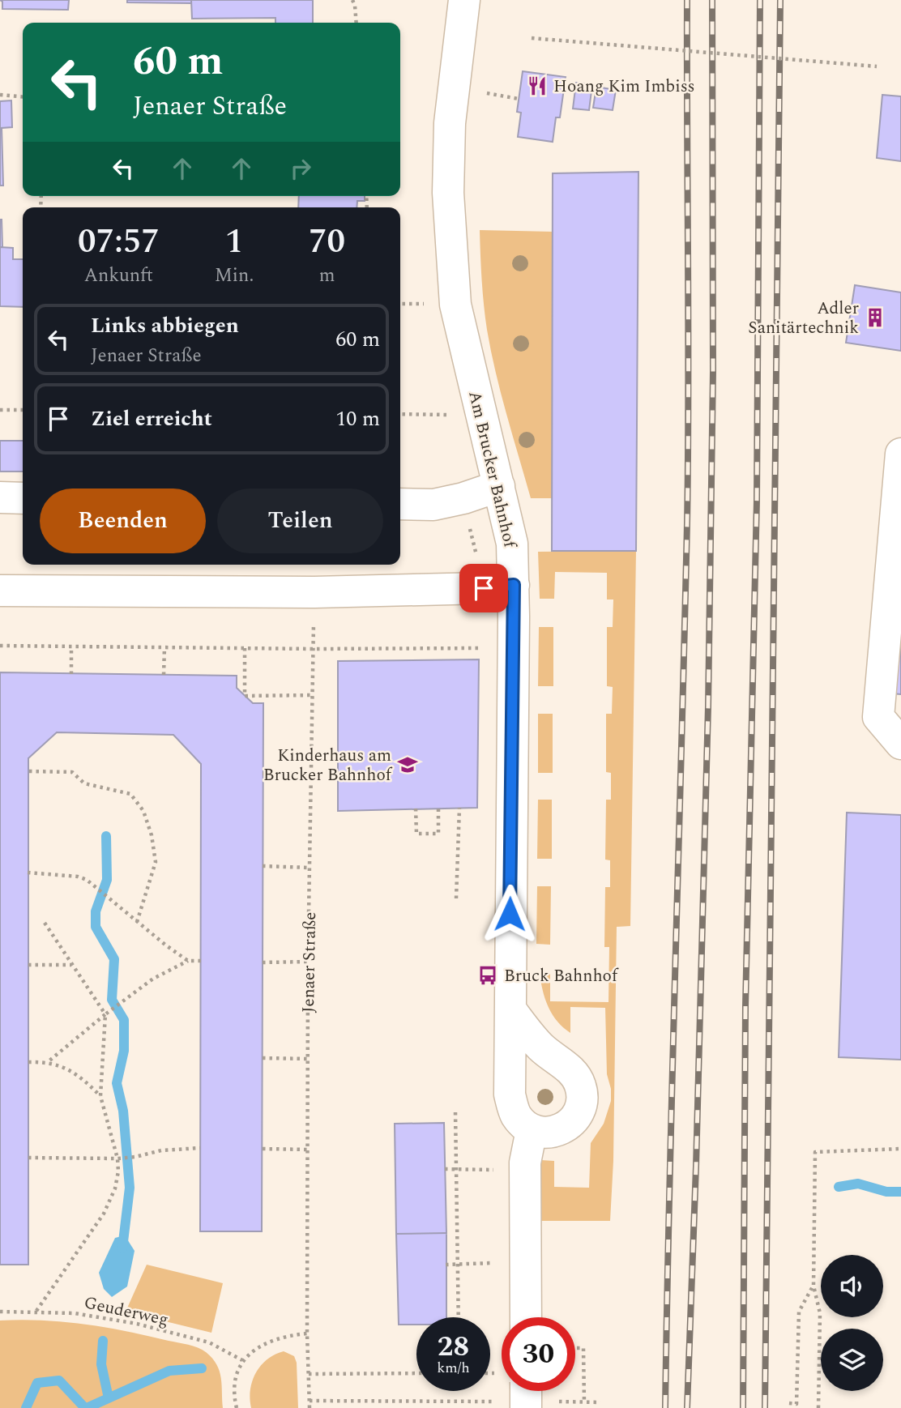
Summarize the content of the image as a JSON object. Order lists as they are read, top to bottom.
{
  "streets": {
    "street": ["Am Brucker Bahnhof"],
    "path": ["Jenaer Straße", "Geuderweg"]
  },
  "places": {
    "restaurant": ["Hoang Kim Imbiss"],
    "building": ["Adler Sanitärtechnik"],
    "school or university": ["Kinderhaus am Brucker Bahnhof"],
    "bus stop": ["Bruck Bahnhof"]
  },
  "page": {
    "turn": ["60 m", "Jenaer Straße"],
    "eta": [
      "07:57",
      "Ankunft",
      "1",
      "Min.",
      "70",
      "m"
    ],
    "list": [
      {
        "name": "Links abbiegen",
        "note": "Jenaer Straße",
        "value": "60 m"
      },
      {
        "name": "Ziel erreicht",
        "value": "10 m"
      }
    ],
    "buttons": ["Beenden", "Teilen"],
    "speed": "28 km/h",
    "limit": "30"
  }
}
